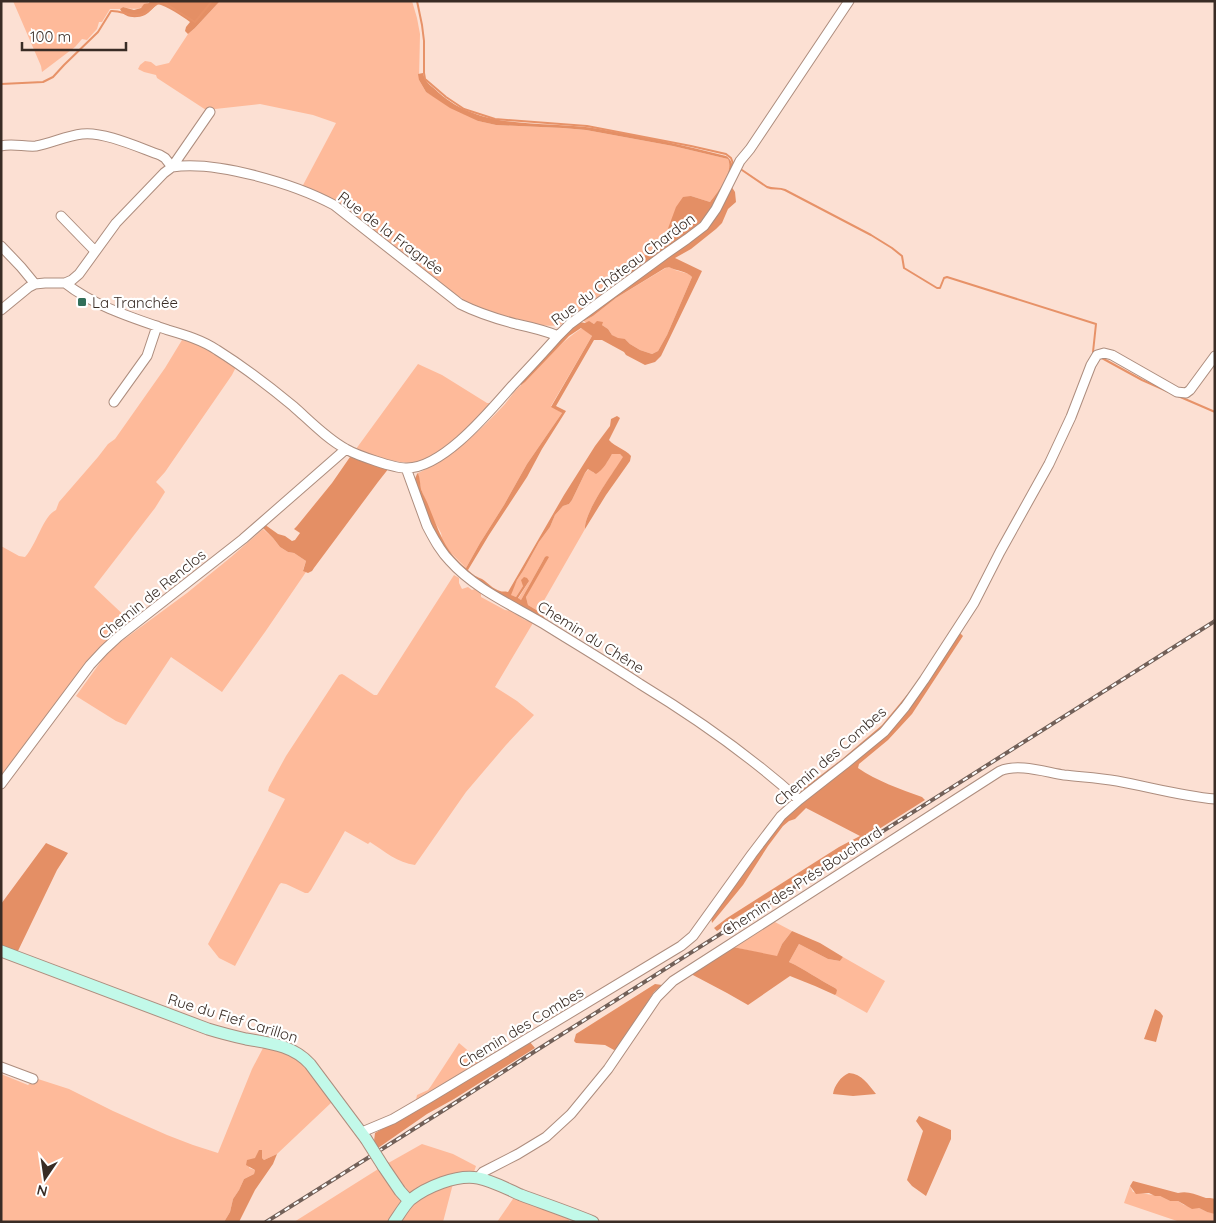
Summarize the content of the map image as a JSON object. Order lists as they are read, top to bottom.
{
  "streets": {
    "street": [
      "Rue de la Fragnée",
      "Rue du Château Chardon",
      "Chemin de Renclos",
      "Chemin du Chêne",
      "Chemin des Combes",
      "Chemin des Prés Bouchard",
      "Rue du Fief Carillon"
    ]
  },
  "crossings": [
    ["Rue de la Fragnée", "Rue du Château Chardon"],
    ["Rue du Château Chardon", "Chemin du Chêne"],
    ["Chemin du Chêne", "Chemin des Combes"],
    ["Chemin des Combes", "Rue du Fief Carillon"]
  ],
  "places": {
    "transit": ["La Tranchée"]
  },
  "scale_bar": "100 m",
  "north": "bottom"
}
